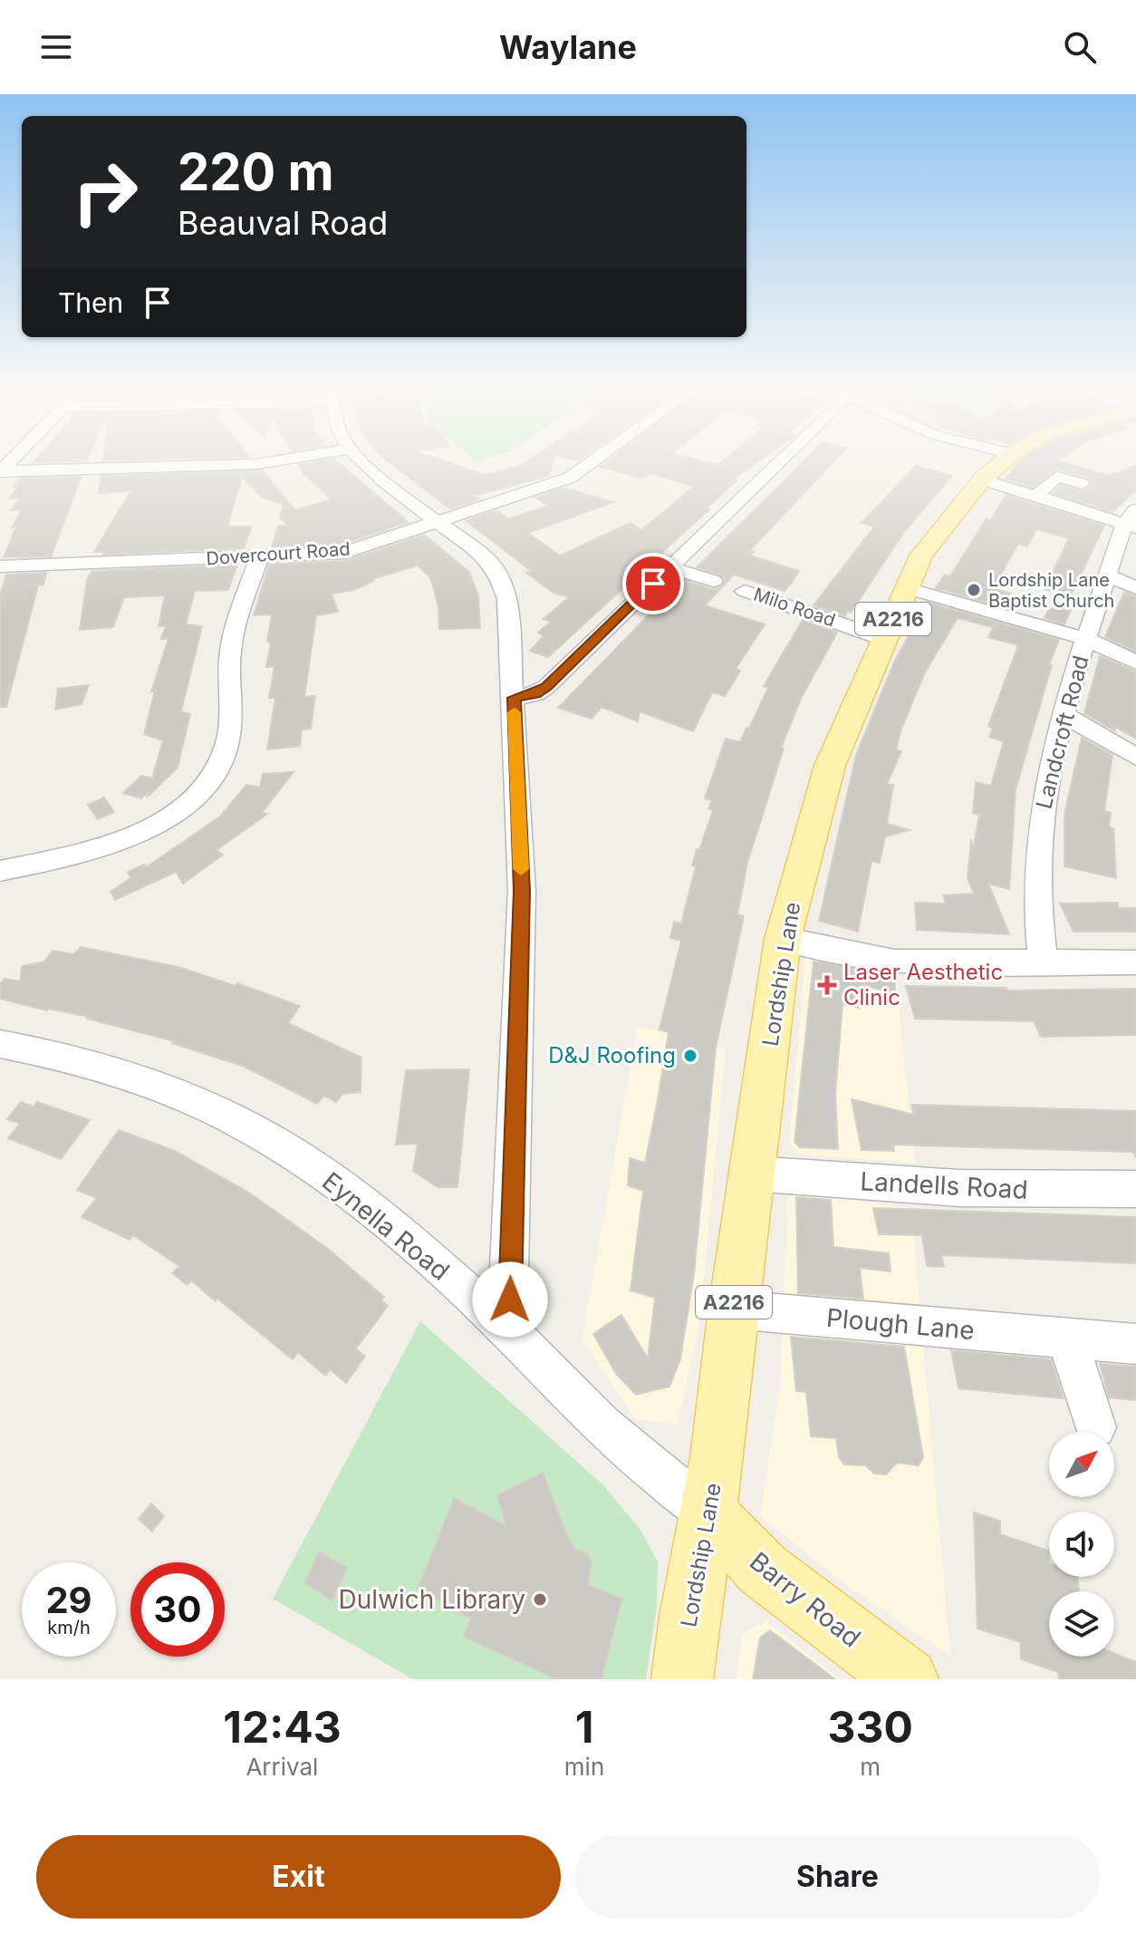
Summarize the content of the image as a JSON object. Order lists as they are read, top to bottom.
{
  "streets": {
    "main road": ["A2216", "Lordship Lane", "Barry Road"],
    "street": [
      "Dovercourt Road",
      "Milo Road",
      "Landcroft Road",
      "Landells Road",
      "Eynella Road",
      "Plough Lane"
    ]
  },
  "crossings": [
    ["Milo Road", "Lordship Lane"],
    ["Lordship Lane", "Landells Road"],
    ["Lordship Lane", "Eynella Road"],
    ["Lordship Lane", "Plough Lane"],
    ["Lordship Lane", "Barry Road"],
    ["Eynella Road", "Barry Road"]
  ],
  "places": {
    "other": ["Lordship Lane Baptist Church", "D&J Roofing", "Dulwich Library"],
    "health": ["Laser Aesthetic Clinic"]
  },
  "north": "top right",
  "page": {
    "header": "Waylane",
    "turn": ["220 m", "Beauval Road"],
    "then": "Then",
    "speed": "29 km/h",
    "limit": "30",
    "eta": [
      "12:43",
      "Arrival",
      "1",
      "min",
      "330",
      "m"
    ],
    "buttons": ["Exit", "Share"]
  }
}
